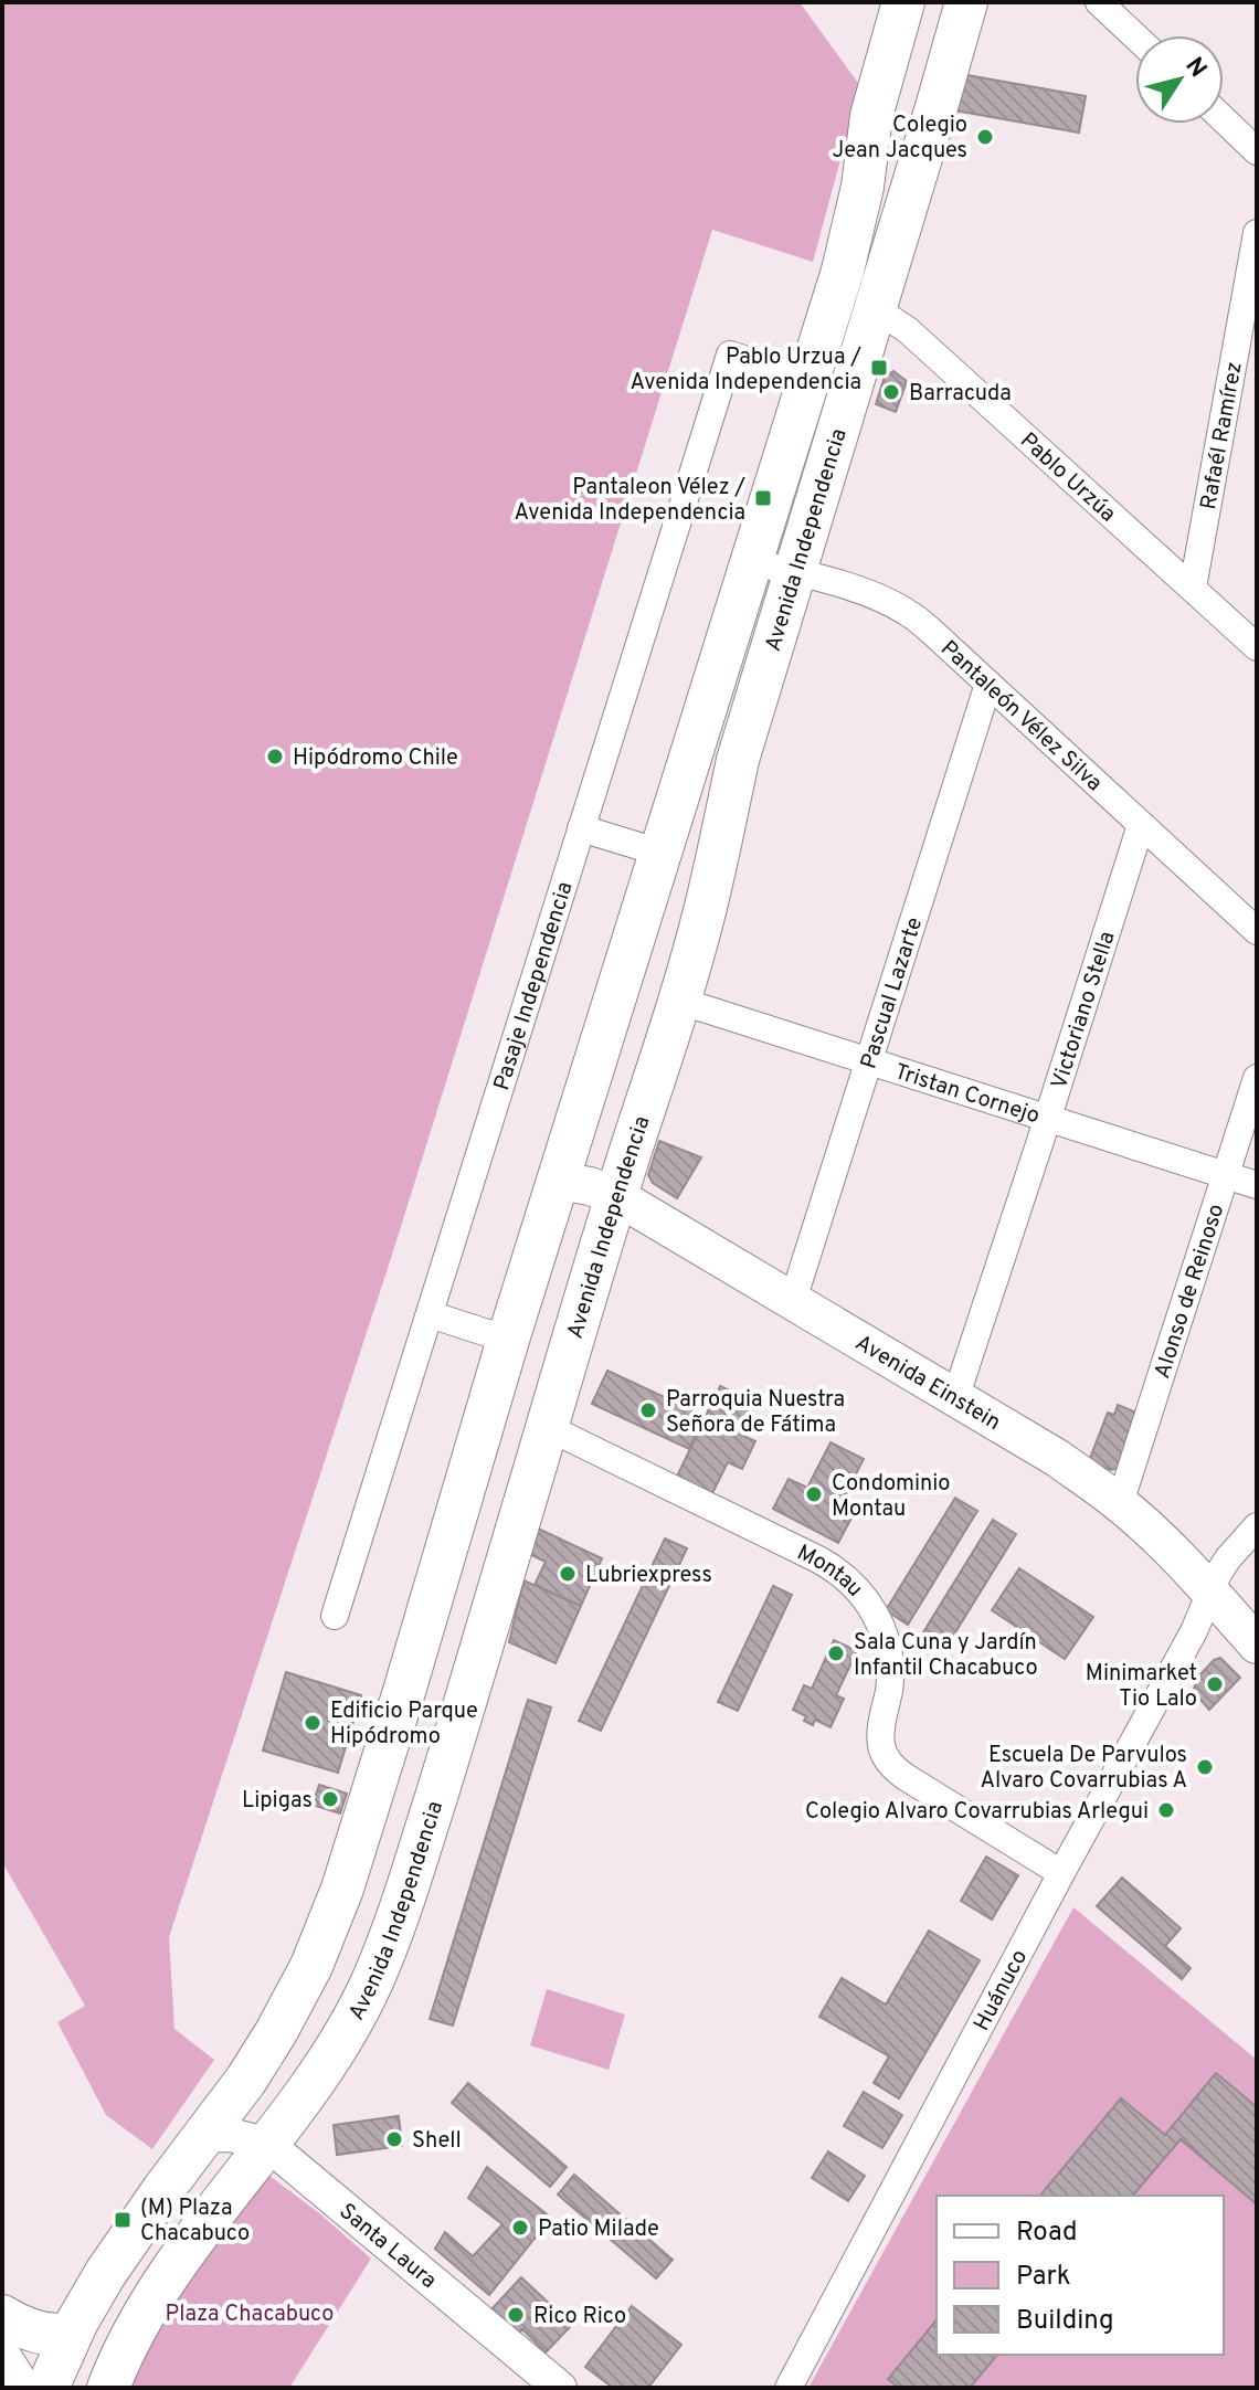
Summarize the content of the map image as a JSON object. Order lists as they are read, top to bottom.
{
  "streets": {
    "main road": ["Avenida Independencia", "Avenida Einstein"],
    "street": [
      "Rafaél Ramírez",
      "Pablo Urzúa",
      "Pantaleón Vélez Silva",
      "Pasaje Independencia",
      "Pascual Lazarte",
      "Victoriano Stella",
      "Tristan Cornejo",
      "Alonso de Reinoso",
      "Montau",
      "Huánuco",
      "Santa Laura"
    ]
  },
  "crossings": [
    ["Rafaél Ramírez", "Pablo Urzúa"],
    ["Pablo Urzúa", "Avenida Independencia"],
    ["Avenida Independencia", "Pantaleón Vélez Silva"],
    ["Avenida Independencia", "Pasaje Independencia"],
    ["Avenida Independencia", "Tristan Cornejo"],
    ["Avenida Independencia", "Avenida Einstein"],
    ["Avenida Independencia", "Montau"],
    ["Avenida Independencia", "Santa Laura"],
    ["Pantaleón Vélez Silva", "Pascual Lazarte"],
    ["Pantaleón Vélez Silva", "Victoriano Stella"],
    ["Pascual Lazarte", "Tristan Cornejo"],
    ["Pascual Lazarte", "Avenida Einstein"],
    ["Victoriano Stella", "Tristan Cornejo"],
    ["Victoriano Stella", "Avenida Einstein"],
    ["Tristan Cornejo", "Alonso de Reinoso"],
    ["Alonso de Reinoso", "Avenida Einstein"],
    ["Avenida Einstein", "Huánuco"],
    ["Montau", "Huánuco"]
  ],
  "parks": ["Plaza Chacabuco"],
  "places": {
    "other": [
      "Colegio Jean Jacques",
      "Barracuda",
      "Hipódromo Chile",
      "Parroquia Nuestra Señora de Fátima",
      "Condominio Montau",
      "Lubriexpress",
      "Sala Cuna y Jardín Infantil Chacabuco",
      "Minimarket Tio Lalo",
      "Edificio Parque Hipódromo",
      "Escuela De Parvulos Alvaro Covarrubias A",
      "Lipigas",
      "Colegio Alvaro Covarrubias Arlegui",
      "Shell",
      "Patio Milade",
      "Rico Rico"
    ],
    "transit": ["Pablo Urzua / Avenida Independencia", "Pantaleon Vélez / Avenida Independencia", "(M) Plaza Chacabuco"]
  },
  "legend": ["Road", "Park", "Building"],
  "north": "top right"
}
